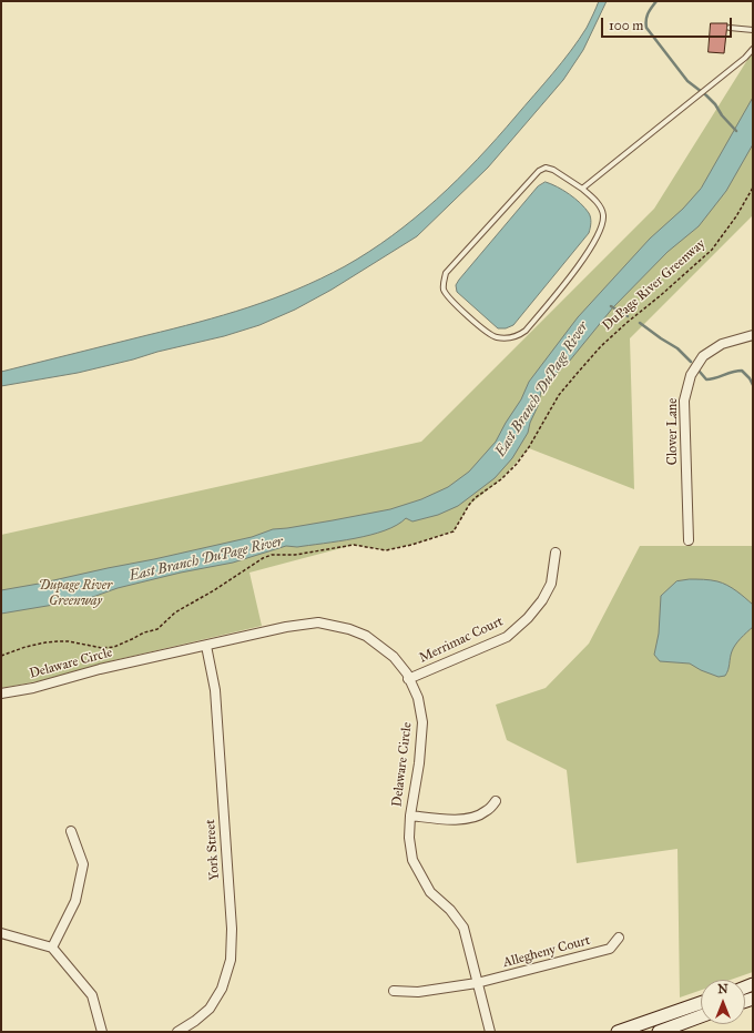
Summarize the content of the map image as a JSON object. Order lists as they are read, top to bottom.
{
  "streets": {
    "street": [
      "Clover Lane",
      "Merrimac Court",
      "Delaware Circle",
      "York Street",
      "Allegheny Court"
    ],
    "path": ["DuPage River Greenway"]
  },
  "crossings": [
    ["Merrimac Court", "Delaware Circle"],
    ["Delaware Circle", "York Street"],
    ["Delaware Circle", "Allegheny Court"]
  ],
  "water": ["East Branch DuPage River"],
  "parks": ["Dupage River Greenway"],
  "scale_bar": "100 m",
  "north": "top"
}
